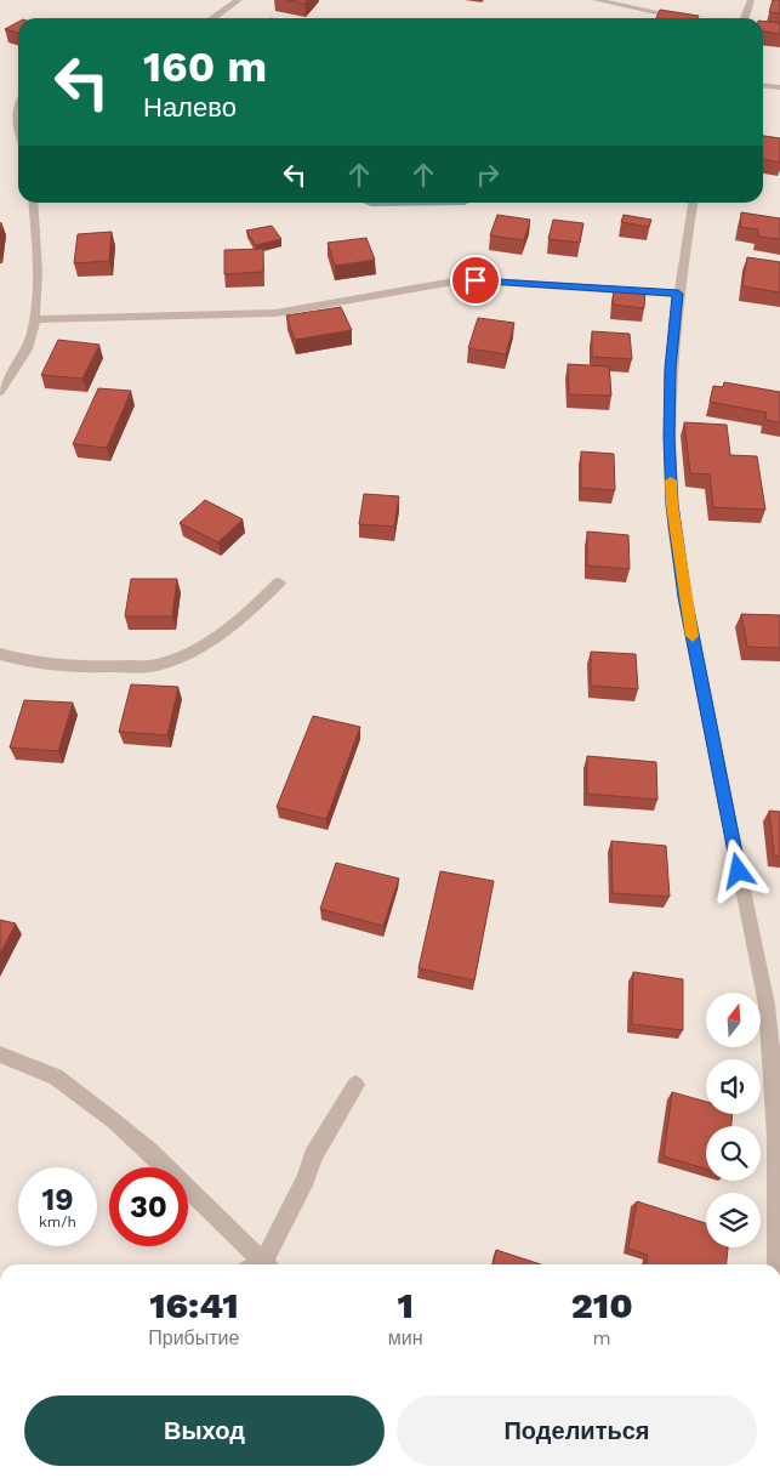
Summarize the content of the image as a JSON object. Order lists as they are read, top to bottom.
{
  "north": "top",
  "page": {
    "turn": ["160 m", "Налево"],
    "speed": "19 km/h",
    "limit": "30",
    "eta": [
      "16:41",
      "Прибытие",
      "1",
      "мин",
      "210",
      "m"
    ],
    "buttons": ["Выход", "Поделиться"]
  }
}
